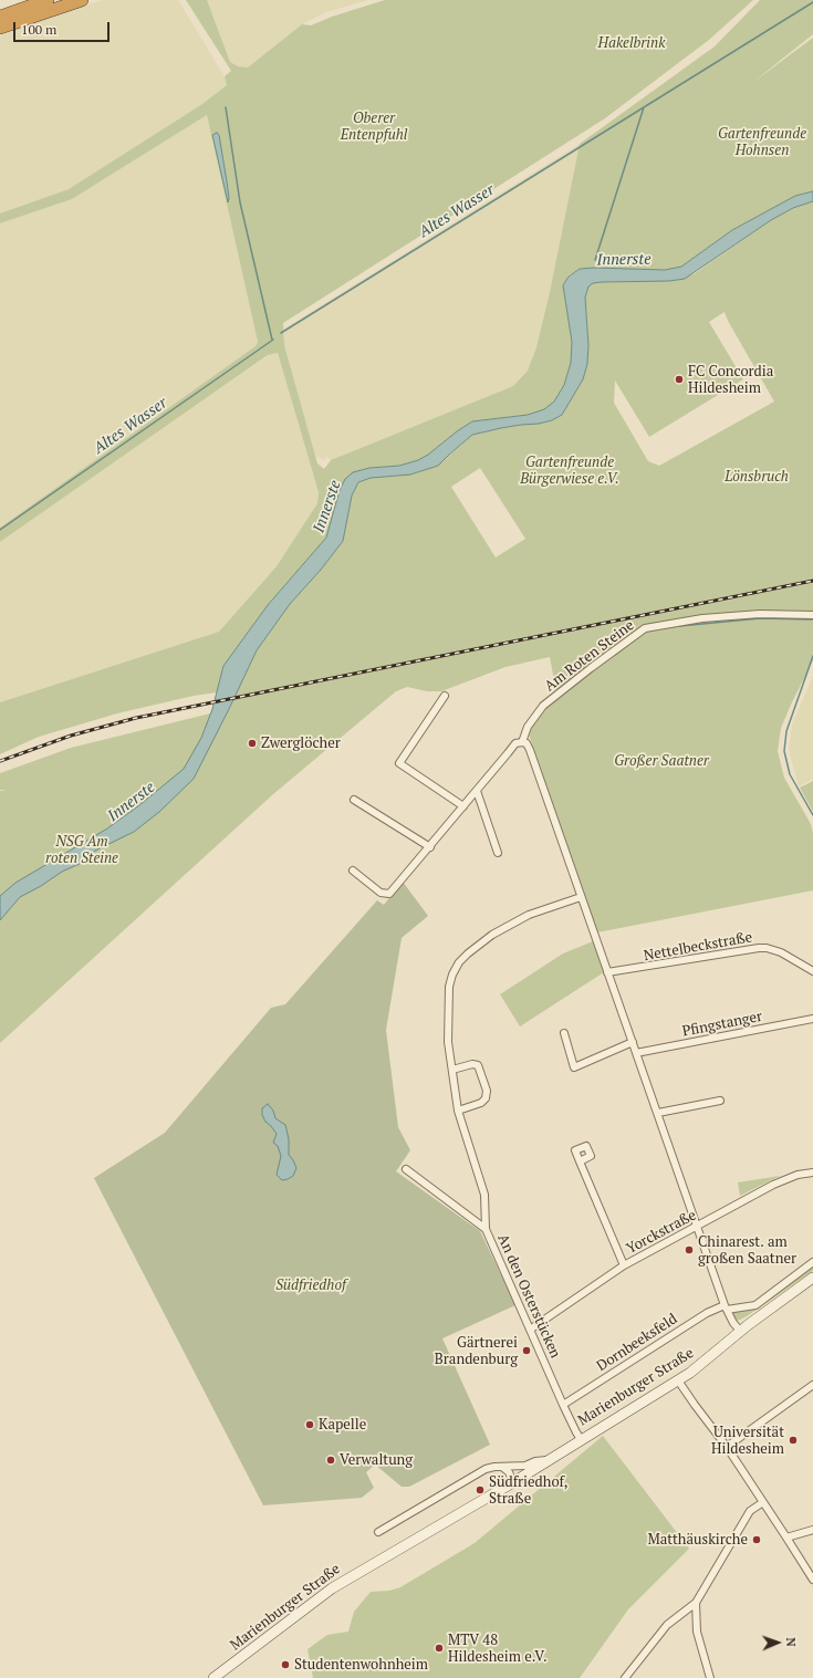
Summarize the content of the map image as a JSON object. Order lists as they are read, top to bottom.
{
  "streets": {
    "main road": ["Marienburger Straße"],
    "street": [
      "Am Roten Steine",
      "Nettelbeckstraße",
      "Pfingstanger",
      "Yorckstraße",
      "An den Osterstücken",
      "Dornbeeksfeld"
    ]
  },
  "crossings": [
    ["Yorckstraße", "An den Osterstücken"],
    ["An den Osterstücken", "Dornbeeksfeld"],
    ["An den Osterstücken", "Marienburger Straße"]
  ],
  "water": ["Altes Wasser", "Innerste"],
  "parks": [
    "Hakelbrink",
    "Oberer Entenpfuhl",
    "Gartenfreunde Hohnsen",
    "Gartenfreunde Bürgerwiese e.V.",
    "Lönsbruch",
    "Großer Saatner",
    "NSG Am roten Steine",
    "Südfriedhof"
  ],
  "places": [
    "FC Concordia Hildesheim",
    "Zwerglöcher",
    "Chinarest. am großen Saatner",
    "Gärtnerei Brandenburg",
    "Kapelle",
    "Universität Hildesheim",
    "Verwaltung",
    "Südfriedhof, Straße",
    "Matthäuskirche",
    "MTV 48 Hildesheim e.V.",
    "Studentenwohnheim"
  ],
  "scale_bar": "100 m",
  "north": "right"
}
